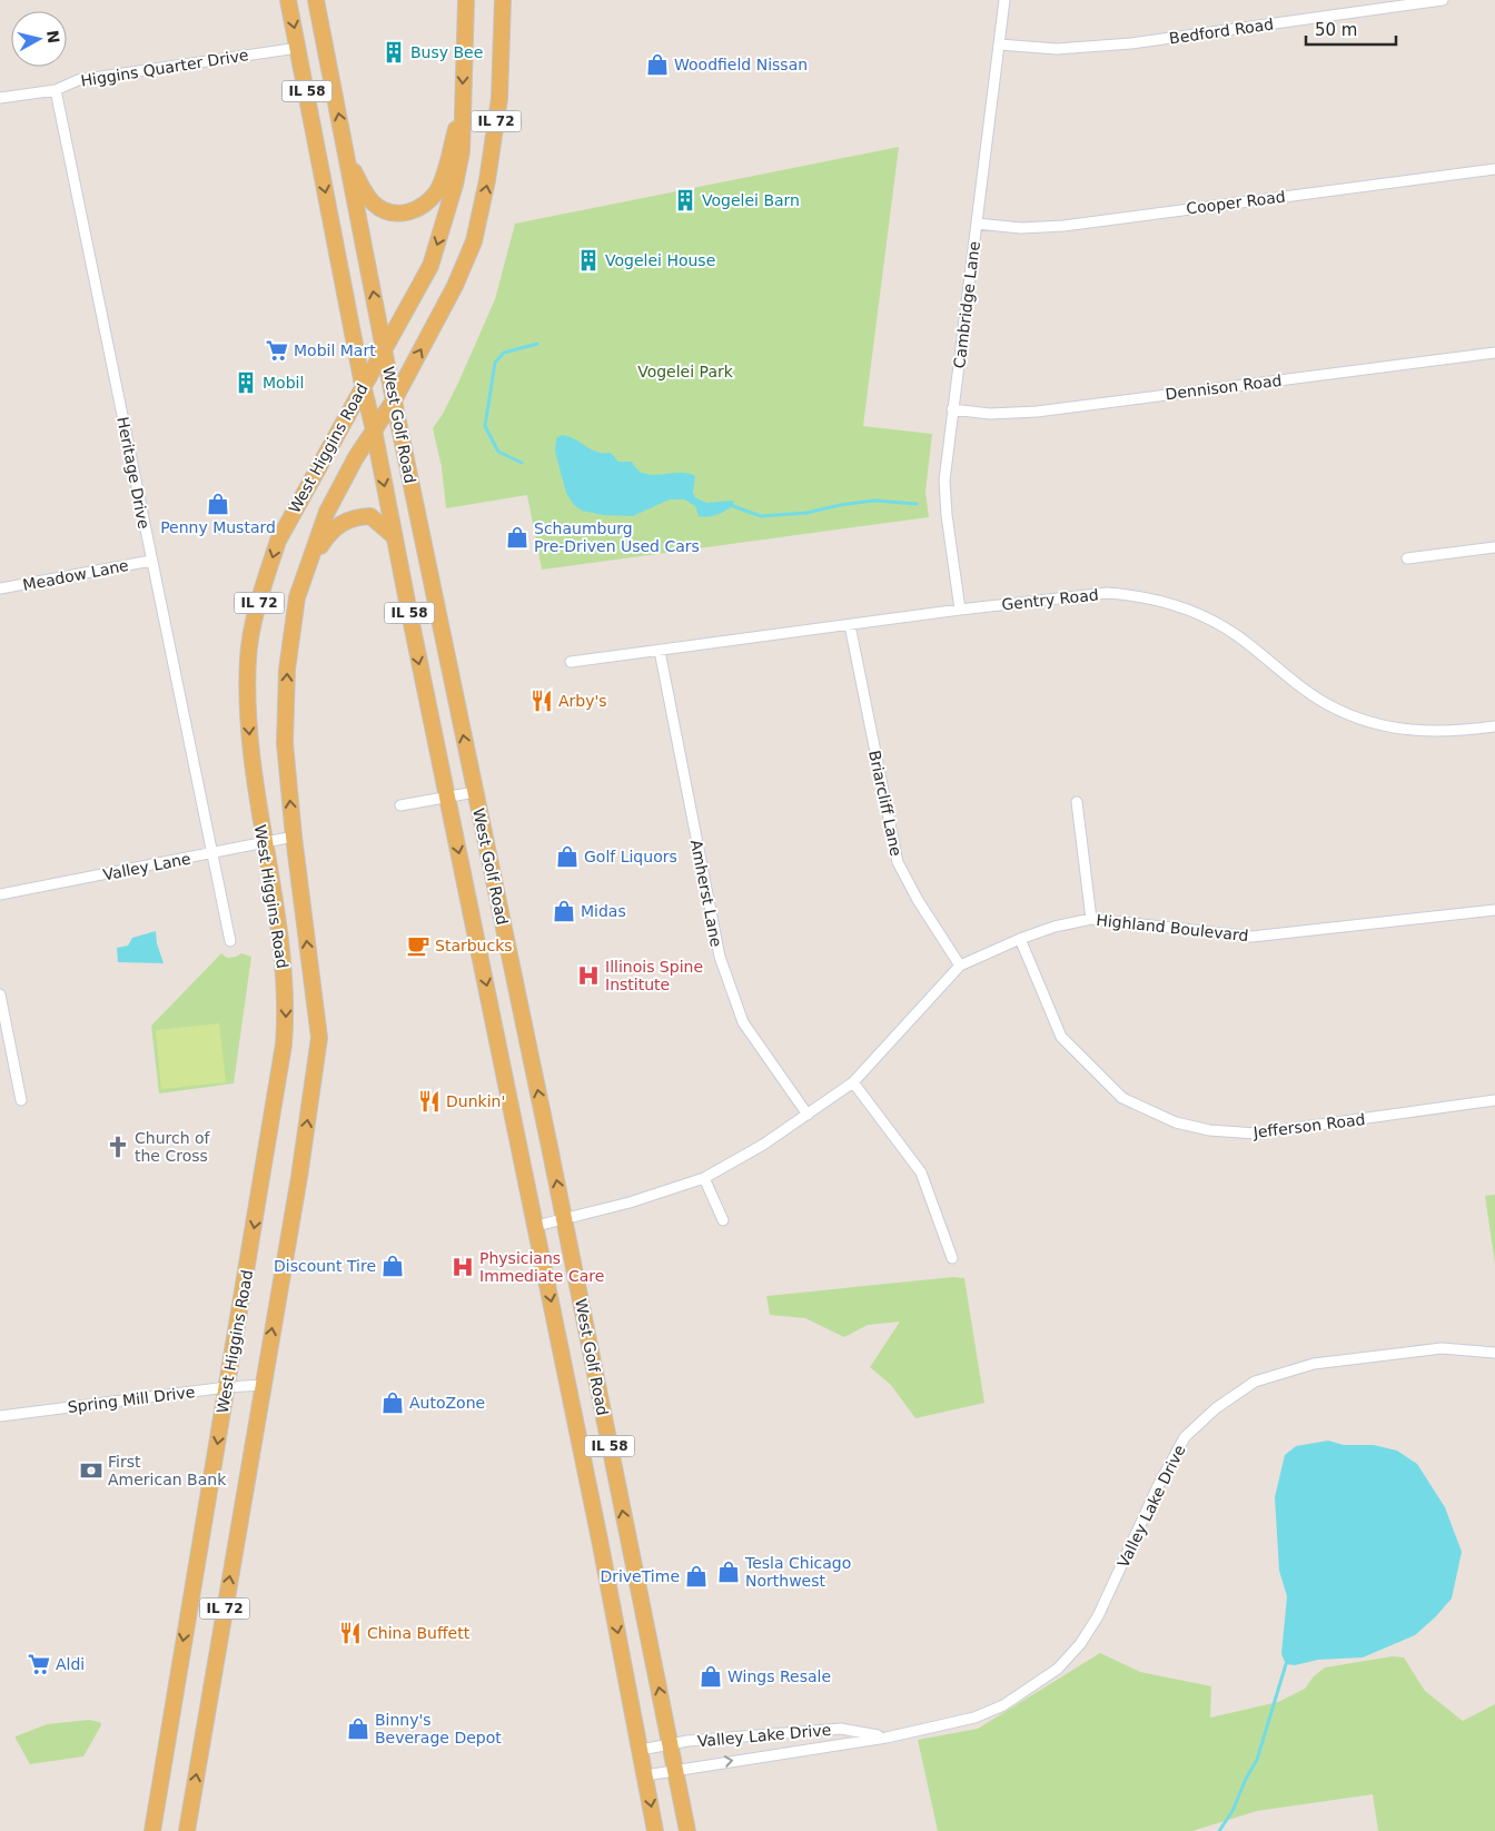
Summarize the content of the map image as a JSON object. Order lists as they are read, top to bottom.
{
  "streets": {
    "main road": [
      "IL 58",
      "IL 72",
      "West Golf Road",
      "West Higgins Road"
    ],
    "street": [
      "Bedford Road",
      "Higgins Quarter Drive",
      "Cooper Road",
      "Cambridge Lane",
      "Dennison Road",
      "Heritage Drive",
      "Meadow Lane",
      "Gentry Road",
      "Briarcliff Lane",
      "Valley Lane",
      "Amherst Lane",
      "Highland Boulevard",
      "Jefferson Road",
      "Spring Mill Drive",
      "Valley Lake Drive"
    ]
  },
  "crossings": [
    ["Bedford Road", "Cambridge Lane"],
    ["Higgins Quarter Drive", "West Golf Road"],
    ["Higgins Quarter Drive", "Heritage Drive"],
    ["Cooper Road", "Cambridge Lane"],
    ["Cambridge Lane", "Dennison Road"],
    ["Cambridge Lane", "Gentry Road"],
    ["West Golf Road", "West Higgins Road"],
    ["West Golf Road", "Highland Boulevard"],
    ["West Golf Road", "Valley Lake Drive"],
    ["West Higgins Road", "Valley Lane"],
    ["West Higgins Road", "Spring Mill Drive"],
    ["Heritage Drive", "Meadow Lane"],
    ["Heritage Drive", "Valley Lane"],
    ["Gentry Road", "Briarcliff Lane"],
    ["Gentry Road", "Amherst Lane"],
    ["Briarcliff Lane", "Highland Boulevard"],
    ["Amherst Lane", "Highland Boulevard"],
    ["Highland Boulevard", "Jefferson Road"]
  ],
  "parks": ["Vogelei Park"],
  "places": {
    "building": [
      "Busy Bee",
      "Vogelei Barn",
      "Vogelei House",
      "Mobil"
    ],
    "shop": [
      "Woodfield Nissan",
      "Penny Mustard",
      "Schaumburg Pre-Driven Used Cars",
      "Golf Liquors",
      "Midas",
      "Discount Tire",
      "AutoZone",
      "Tesla Chicago Northwest",
      "DriveTime",
      "Wings Resale",
      "Binny's Beverage Depot"
    ],
    "supermarket": ["Mobil Mart", "Aldi"],
    "restaurant": ["Arby's", "Dunkin'", "China Buffett"],
    "cafe": ["Starbucks"],
    "hospital": ["Illinois Spine Institute", "Physicians Immediate Care"],
    "church": ["Church of the Cross"],
    "bank": ["First American Bank"]
  },
  "scale_bar": "50 m",
  "north": "right"
}
